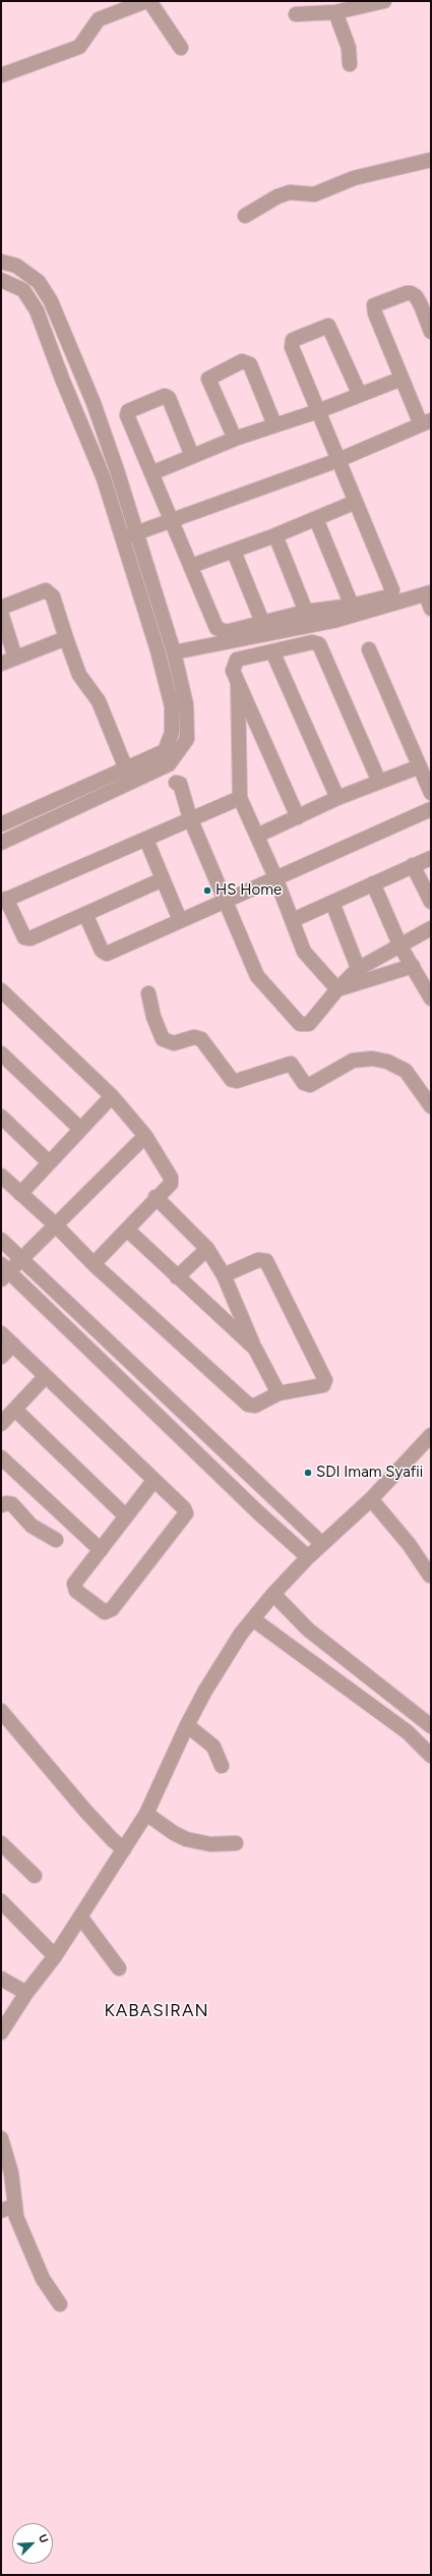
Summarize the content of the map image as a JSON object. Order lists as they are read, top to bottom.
{
  "districts": ["KABASIRAN"],
  "places": ["HS Home", "SDI Imam Syafii"],
  "north": "top right"
}
